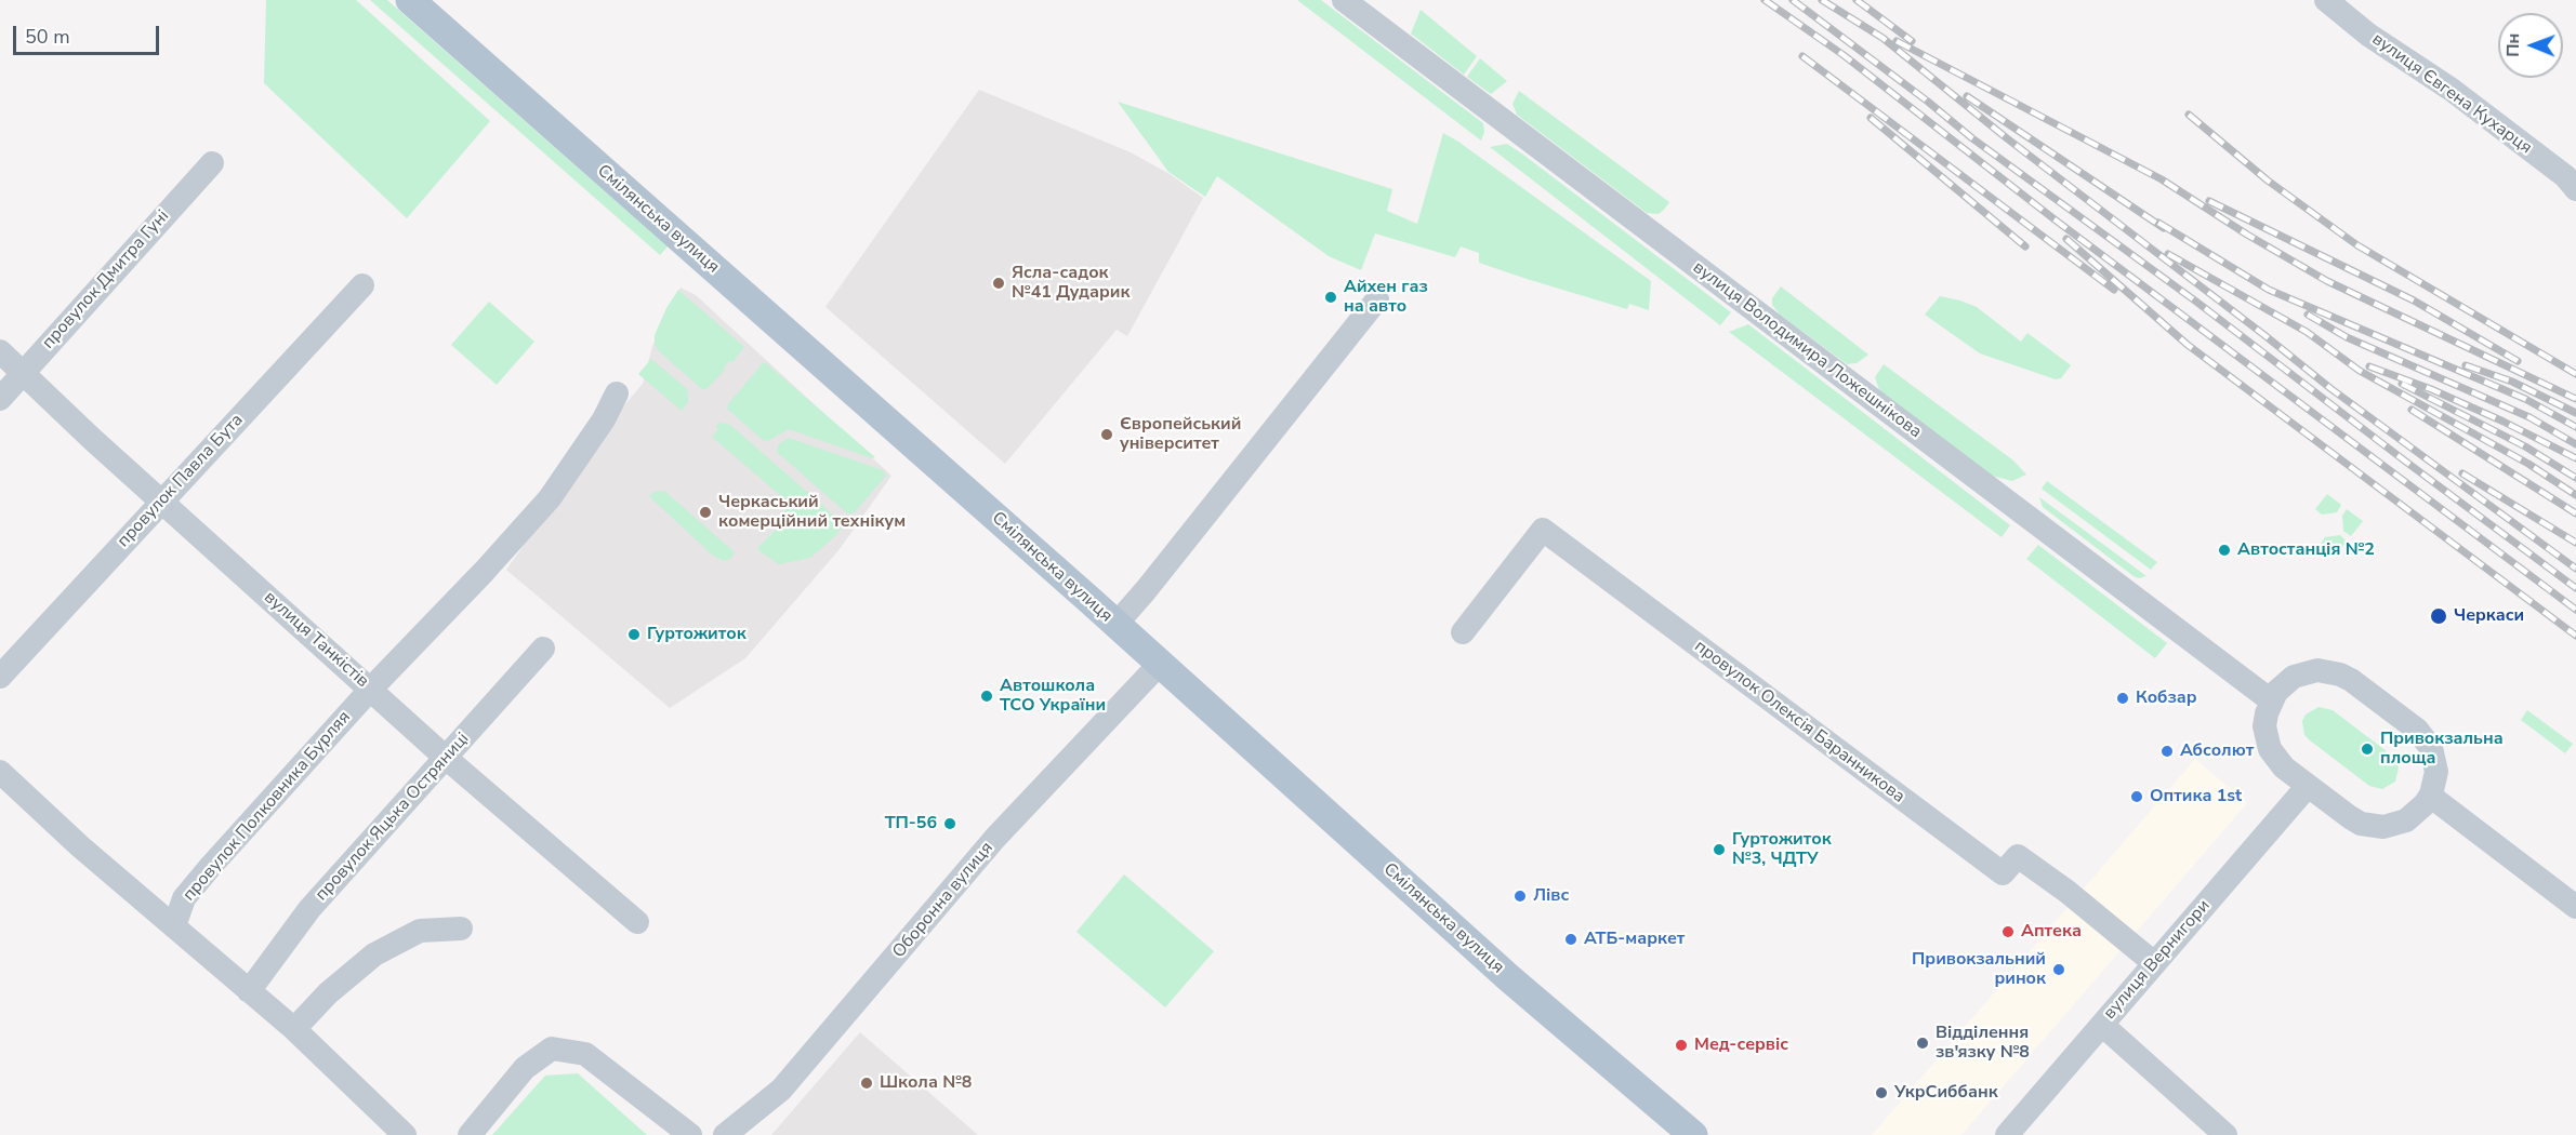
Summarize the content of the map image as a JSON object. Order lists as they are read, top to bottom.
{
  "streets": {
    "main road": ["Смілянська вулиця"],
    "street": [
      "вулиця Євгена Кухарця",
      "провулок Дмитра Гуні",
      "вулиця Володимира Ложешнікова",
      "провулок Павла Бута",
      "вулиця Танкістів",
      "провулок Олексія Баранникова",
      "провулок Полковника Бурляя",
      "провулок Яцька Остряниці",
      "Оборонна вулиця",
      "вулиця Вернигори"
    ]
  },
  "crossings": [
    ["Смілянська вулиця", "Оборонна вулиця"],
    ["провулок Дмитра Гуні", "вулиця Танкістів"],
    ["вулиця Володимира Ложешнікова", "вулиця Вернигори"],
    ["провулок Павла Бута", "вулиця Танкістів"],
    ["вулиця Танкістів", "провулок Полковника Бурляя"],
    ["вулиця Танкістів", "провулок Яцька Остряниці"],
    ["провулок Олексія Баранникова", "вулиця Вернигори"]
  ],
  "places": [
    "Ясла-садок №41 Дударик",
    "Айхен газ на авто",
    "Європейський університет",
    "Черкаський комерційний технікум",
    "Автостанція №2",
    "Черкаси",
    "Гуртожиток",
    "Автошкола ТСО України",
    "Кобзар",
    "Привокзальна площа",
    "Абсолют",
    "Оптика 1st",
    "ТП-56",
    "Гуртожиток №3, ЧДТУ",
    "Лівс",
    "Аптека",
    "АТБ-маркет",
    "Привокзальний ринок",
    "Відділення зв'язку №8",
    "Мед-сервіс",
    "Школа №8",
    "УкрСиббанк"
  ],
  "scale_bar": "50 m",
  "north": "left"
}
